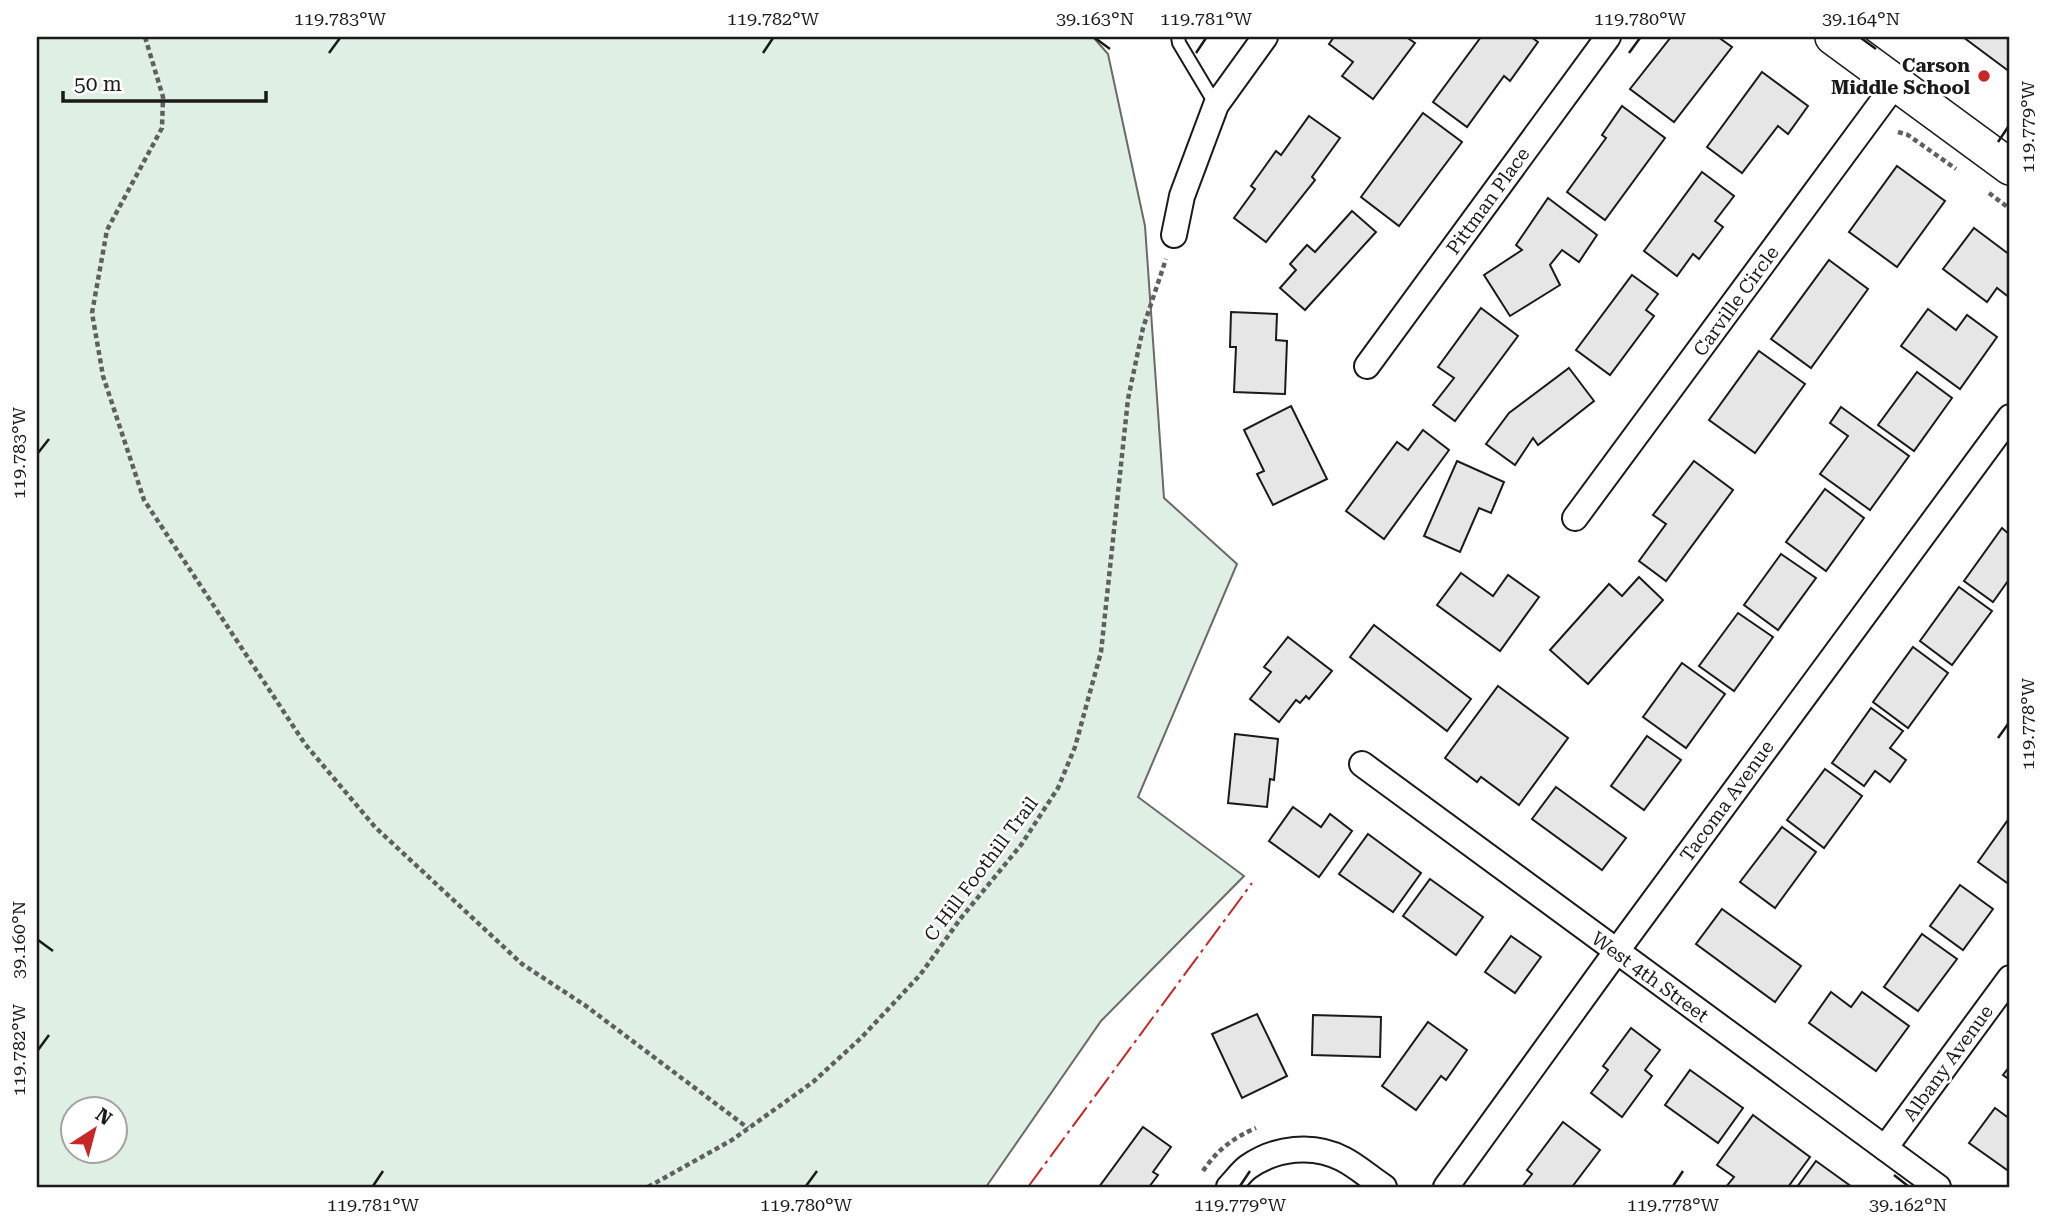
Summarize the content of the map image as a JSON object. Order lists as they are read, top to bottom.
{
  "streets": {
    "street": [
      "Pittman Place",
      "Carville Circle",
      "Tacoma Avenue",
      "West 4th Street",
      "Albany Avenue"
    ],
    "path": ["C Hill Foothill Trail"]
  },
  "crossings": [
    ["Tacoma Avenue", "West 4th Street"],
    ["West 4th Street", "Albany Avenue"]
  ],
  "places": ["Carson Middle School"],
  "scale_bar": "50 m",
  "north": "top right",
  "coordinates": [
    "119.783°W",
    "119.782°W",
    "39.163°N",
    "119.781°W",
    "119.780°W",
    "39.164°N",
    "119.779°W",
    "119.778°W",
    "39.160°N",
    "39.162°N"
  ]
}
